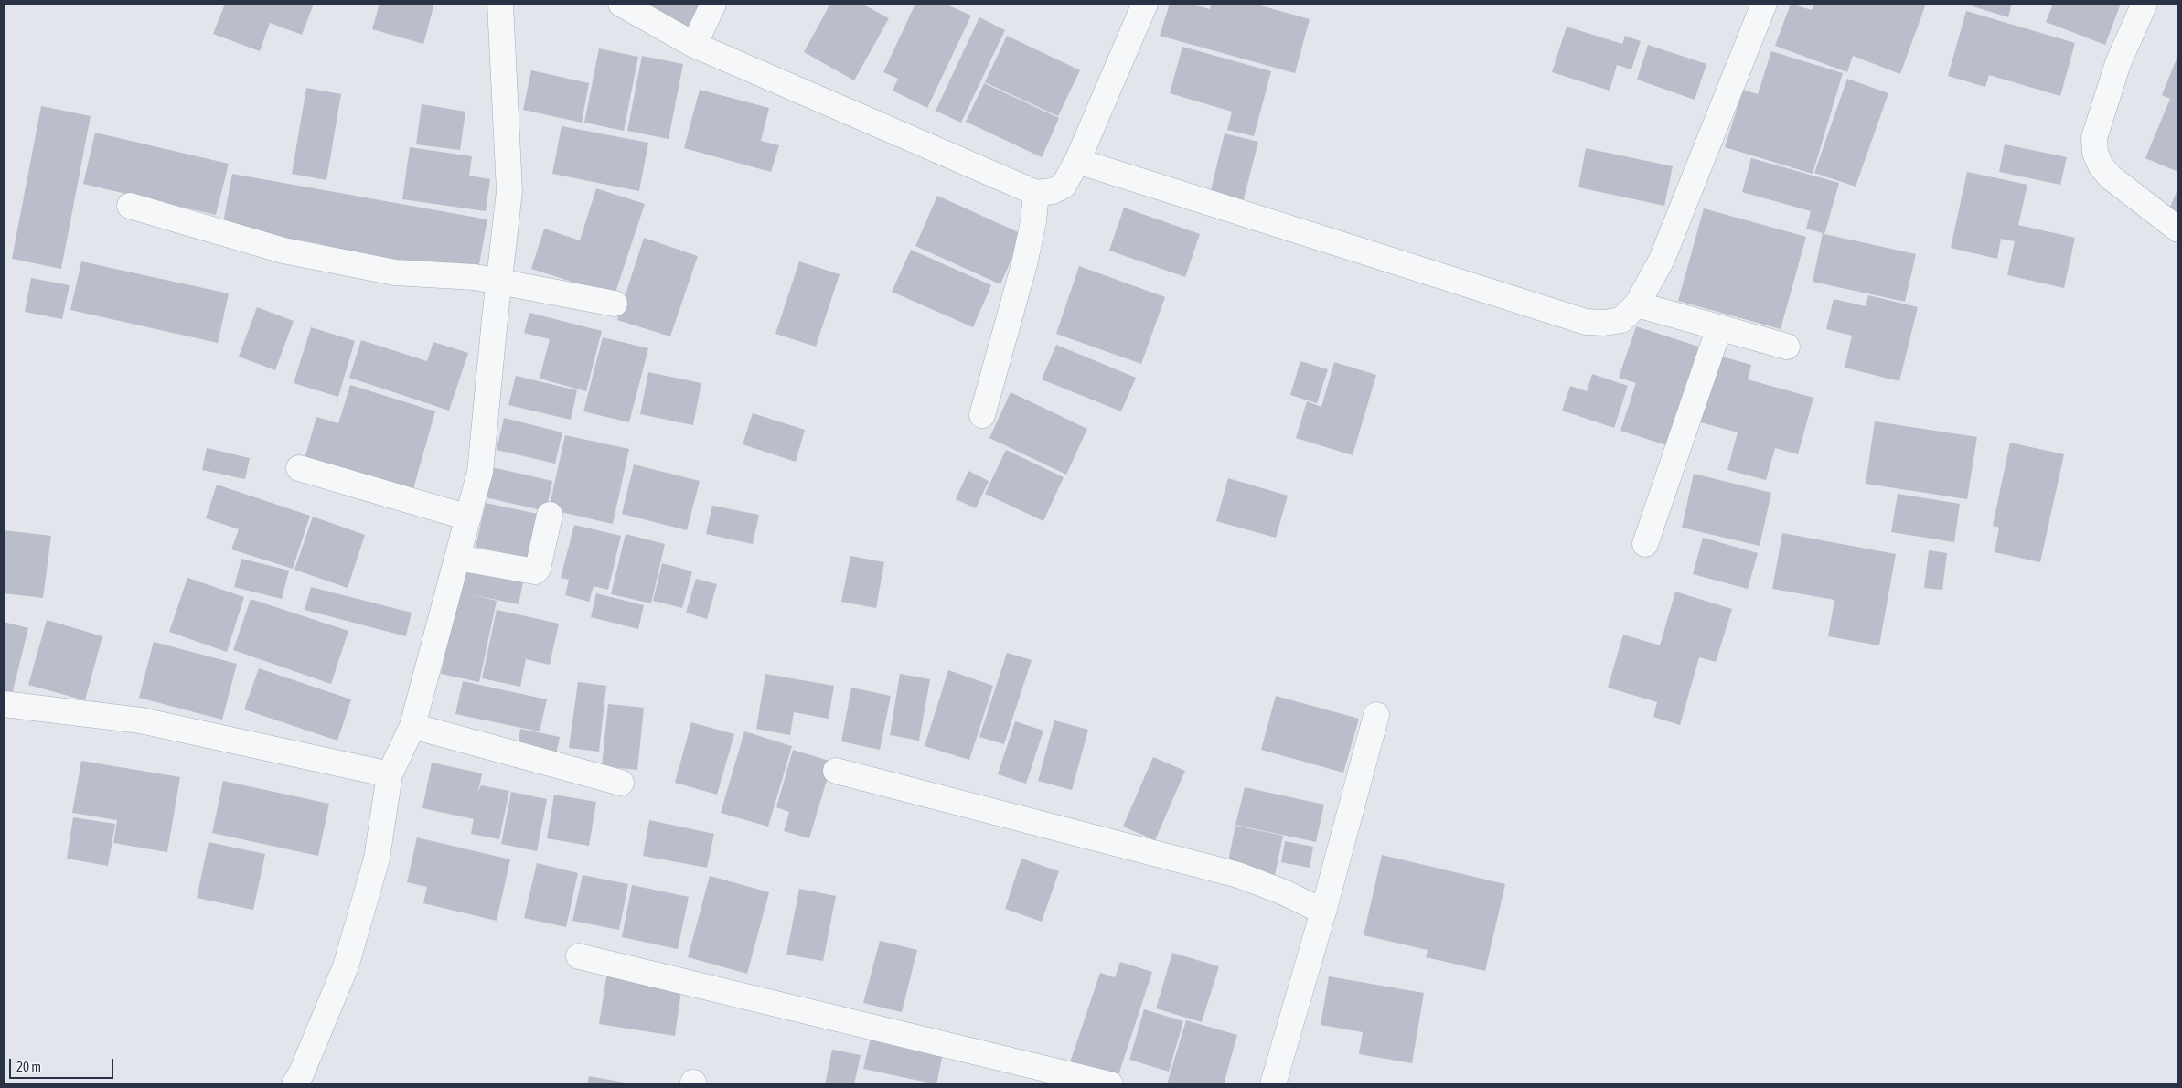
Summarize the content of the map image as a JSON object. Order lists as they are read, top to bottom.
{
  "scale_bar": "20 m"
}
